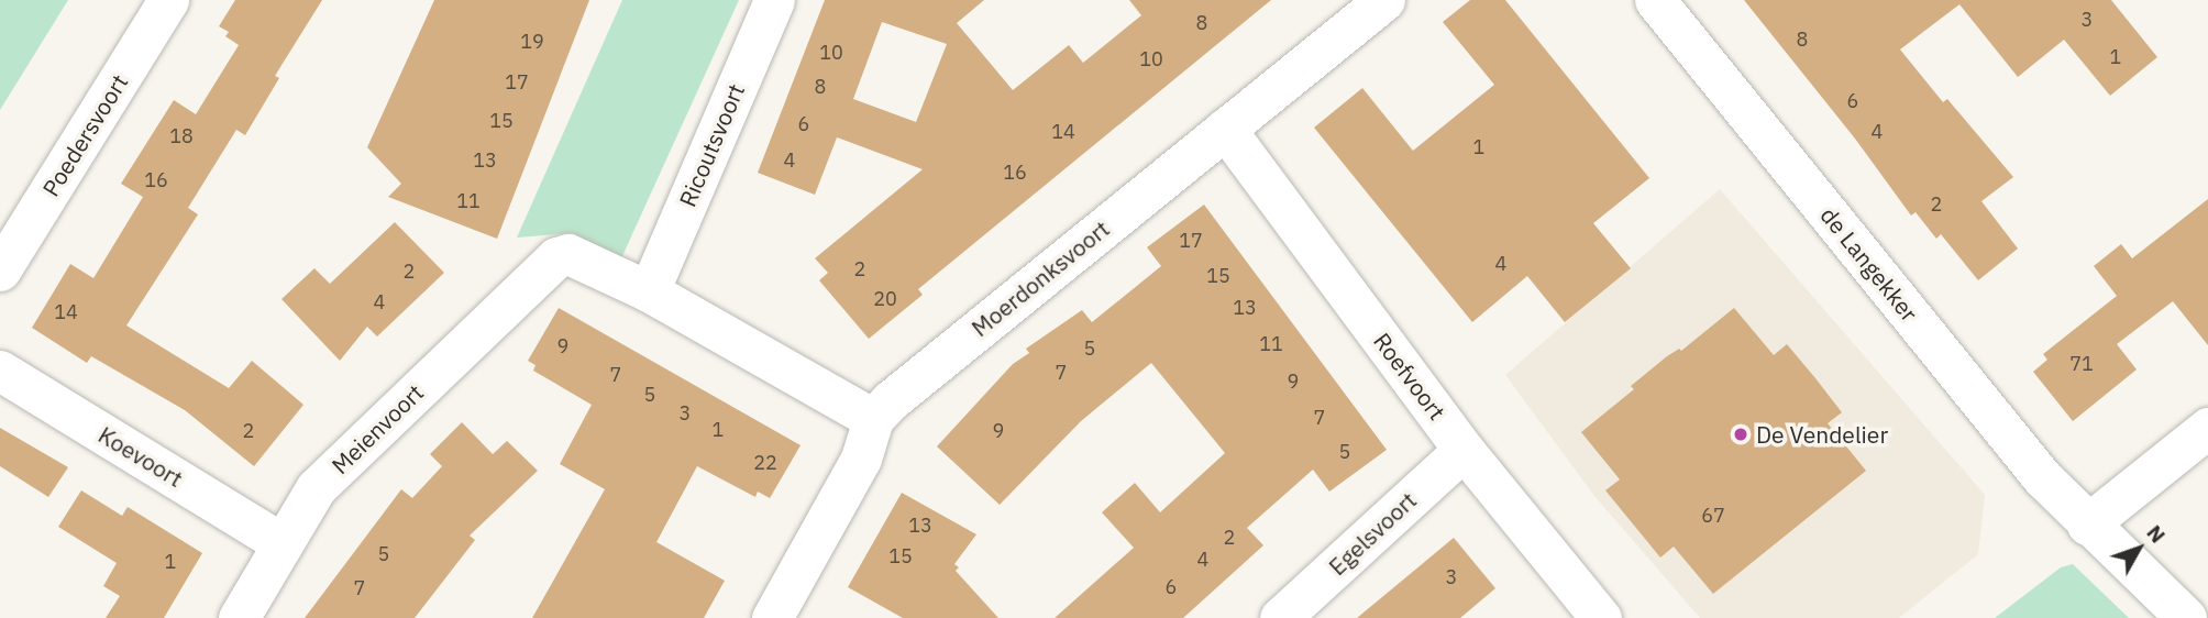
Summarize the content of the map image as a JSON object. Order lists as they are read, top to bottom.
{
  "streets": {
    "street": [
      "Poedersvoort",
      "Ricoutsvoort",
      "de Langekker",
      "Moerdonksvoort",
      "Roefvoort",
      "Meienvoort",
      "Koevoort",
      "Egelsvoort"
    ]
  },
  "crossings": [
    ["Ricoutsvoort", "Meienvoort"],
    ["Moerdonksvoort", "Roefvoort"],
    ["Roefvoort", "Egelsvoort"],
    ["Meienvoort", "Koevoort"]
  ],
  "places": ["De Vendelier"],
  "house_numbers": [
    "3",
    "8",
    "8",
    "19",
    "10",
    "1",
    "10",
    "17",
    "8",
    "6",
    "15",
    "6",
    "14",
    "4",
    "18",
    "1",
    "13",
    "4",
    "16",
    "16",
    "11",
    "2",
    "17",
    "4",
    "2",
    "2",
    "15",
    "20",
    "4",
    "13",
    "14",
    "11",
    "9",
    "5",
    "71",
    "7",
    "7",
    "9",
    "5",
    "3",
    "7",
    "1",
    "2",
    "9",
    "5",
    "22",
    "67",
    "13",
    "2",
    "5",
    "15",
    "4",
    "1",
    "3",
    "6",
    "7"
  ],
  "north": "top right"
}
